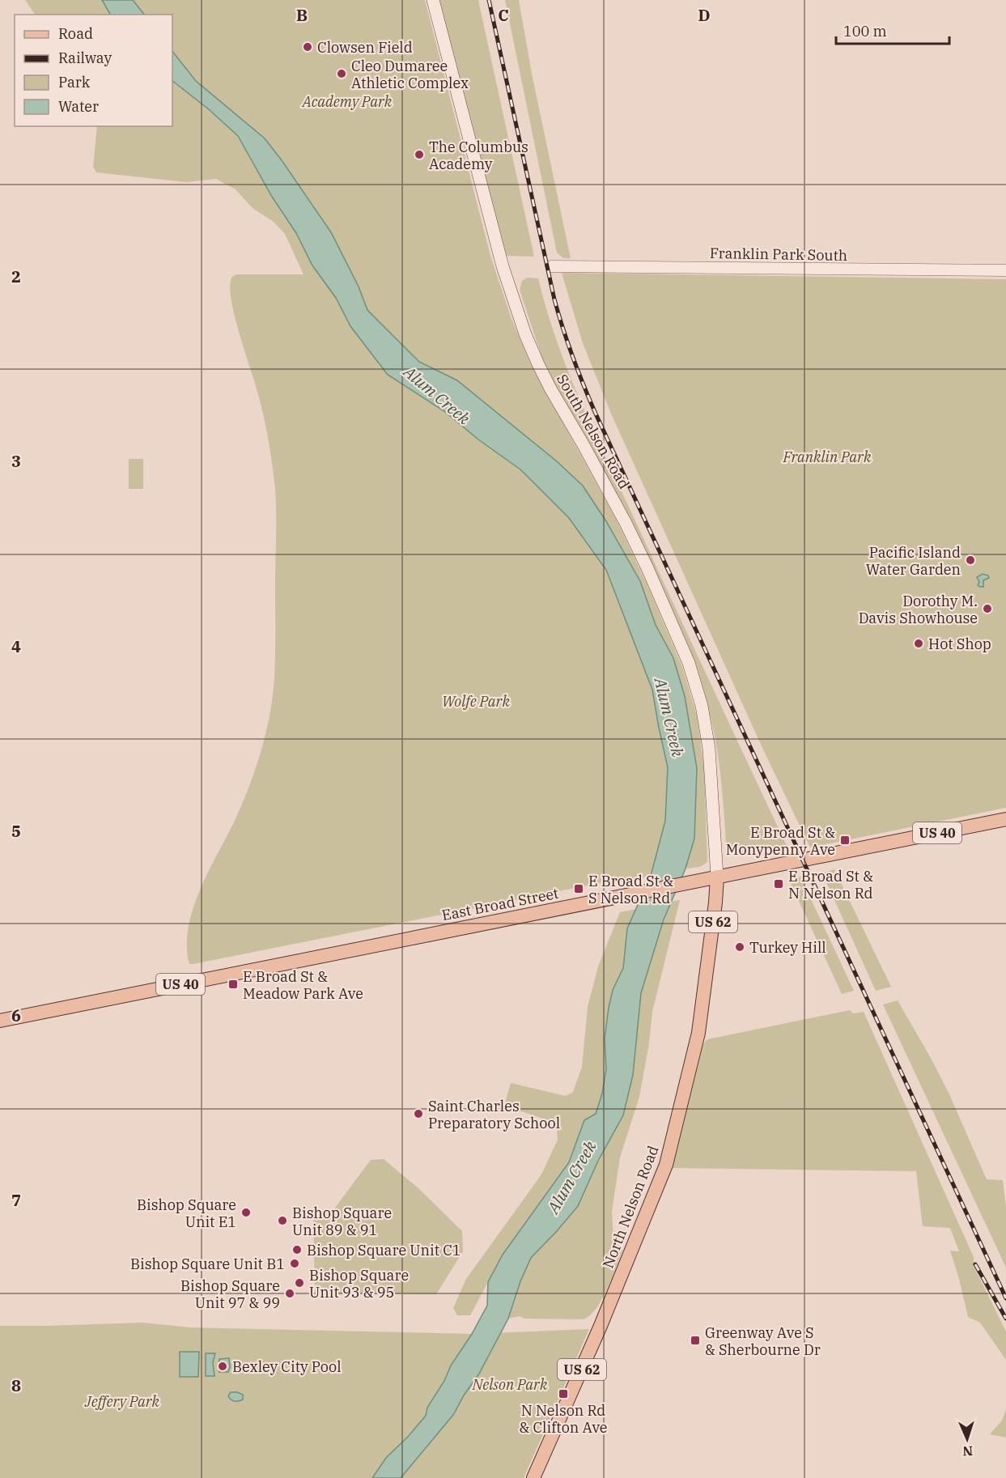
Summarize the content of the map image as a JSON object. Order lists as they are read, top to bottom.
{
  "streets": {
    "main road": [
      "South Nelson Road",
      "US 40",
      "East Broad Street",
      "US 62",
      "North Nelson Road"
    ],
    "street": ["Franklin Park South"]
  },
  "crossings": [
    ["South Nelson Road", "East Broad Street"],
    ["South Nelson Road", "North Nelson Road"],
    ["East Broad Street", "North Nelson Road"]
  ],
  "water": ["Alum Creek"],
  "parks": [
    "Academy Park",
    "Franklin Park",
    "Wolfe Park",
    "Nelson Park",
    "Jeffery Park"
  ],
  "places": {
    "other": [
      "Clowsen Field",
      "Cleo Dumaree Athletic Complex",
      "The Columbus Academy",
      "Pacific Island Water Garden",
      "Dorothy M. Davis Showhouse",
      "Hot Shop",
      "Turkey Hill",
      "Saint Charles Preparatory School",
      "Bishop Square Unit E1",
      "Bishop Square Unit 89 & 91",
      "Bishop Square Unit C1",
      "Bishop Square Unit B1",
      "Bishop Square Unit 93 & 95",
      "Bishop Square Unit 97 & 99",
      "Bexley City Pool"
    ],
    "transit": [
      "E Broad St & Monypenny Ave",
      "E Broad St & N Nelson Rd",
      "E Broad St & S Nelson Rd",
      "E Broad St & Meadow Park Ave",
      "Greenway Ave S & Sherbourne Dr",
      "N Nelson Rd & Clifton Ave"
    ]
  },
  "legend": [
    "Road",
    "Railway",
    "Park",
    "Water"
  ],
  "scale_bar": "100 m",
  "north": "bottom",
  "grid": {
    "columns": ["B", "C", "D"],
    "rows": [
      "2",
      "3",
      "4",
      "5",
      "6",
      "7",
      "8"
    ]
  }
}
